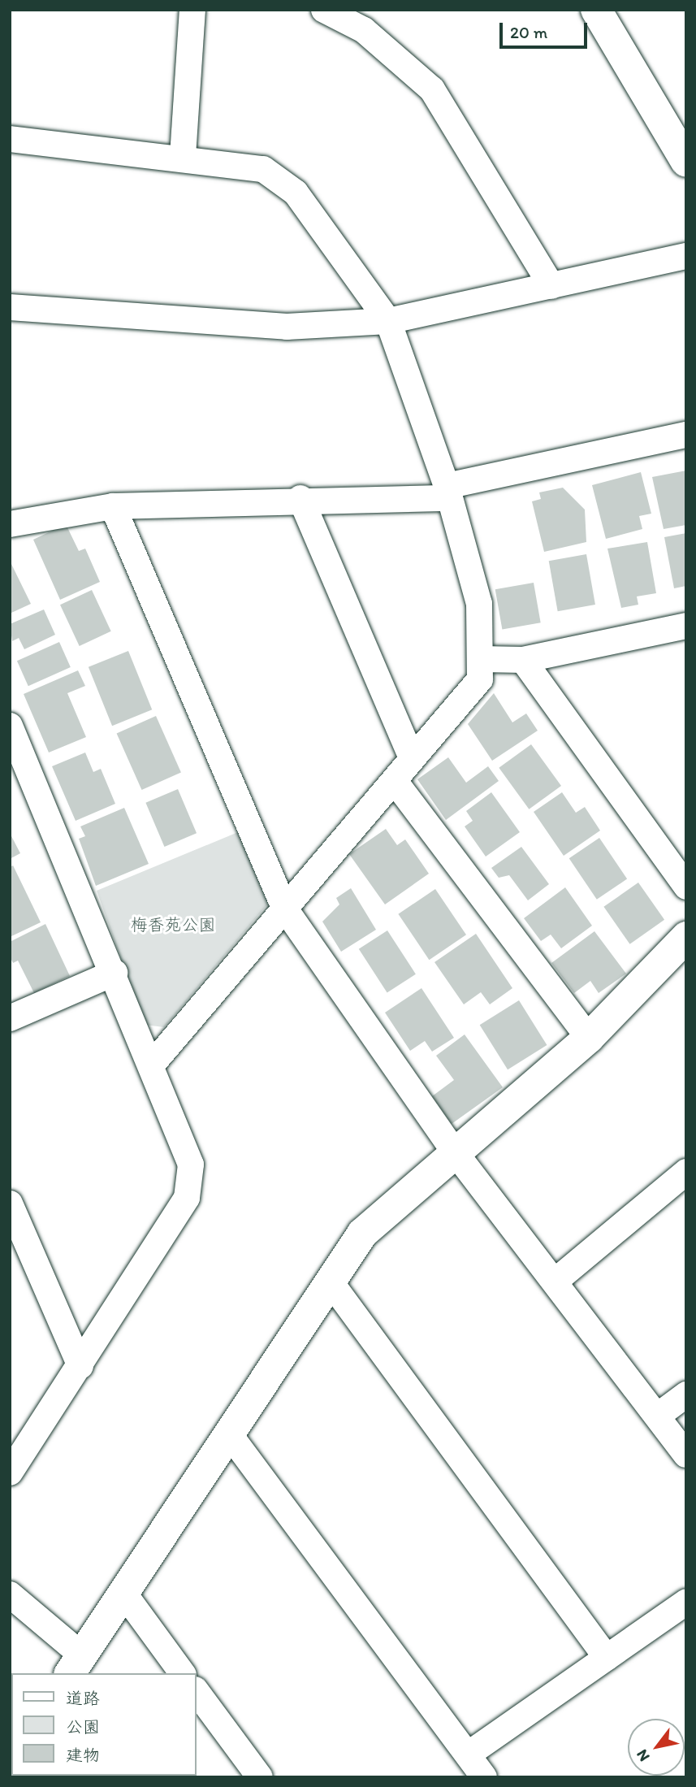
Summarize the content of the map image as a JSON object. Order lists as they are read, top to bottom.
{
  "parks": ["梅香苑公園"],
  "legend": ["道路", "公園", "建物"],
  "scale_bar": "20 m",
  "north": "bottom left"
}
